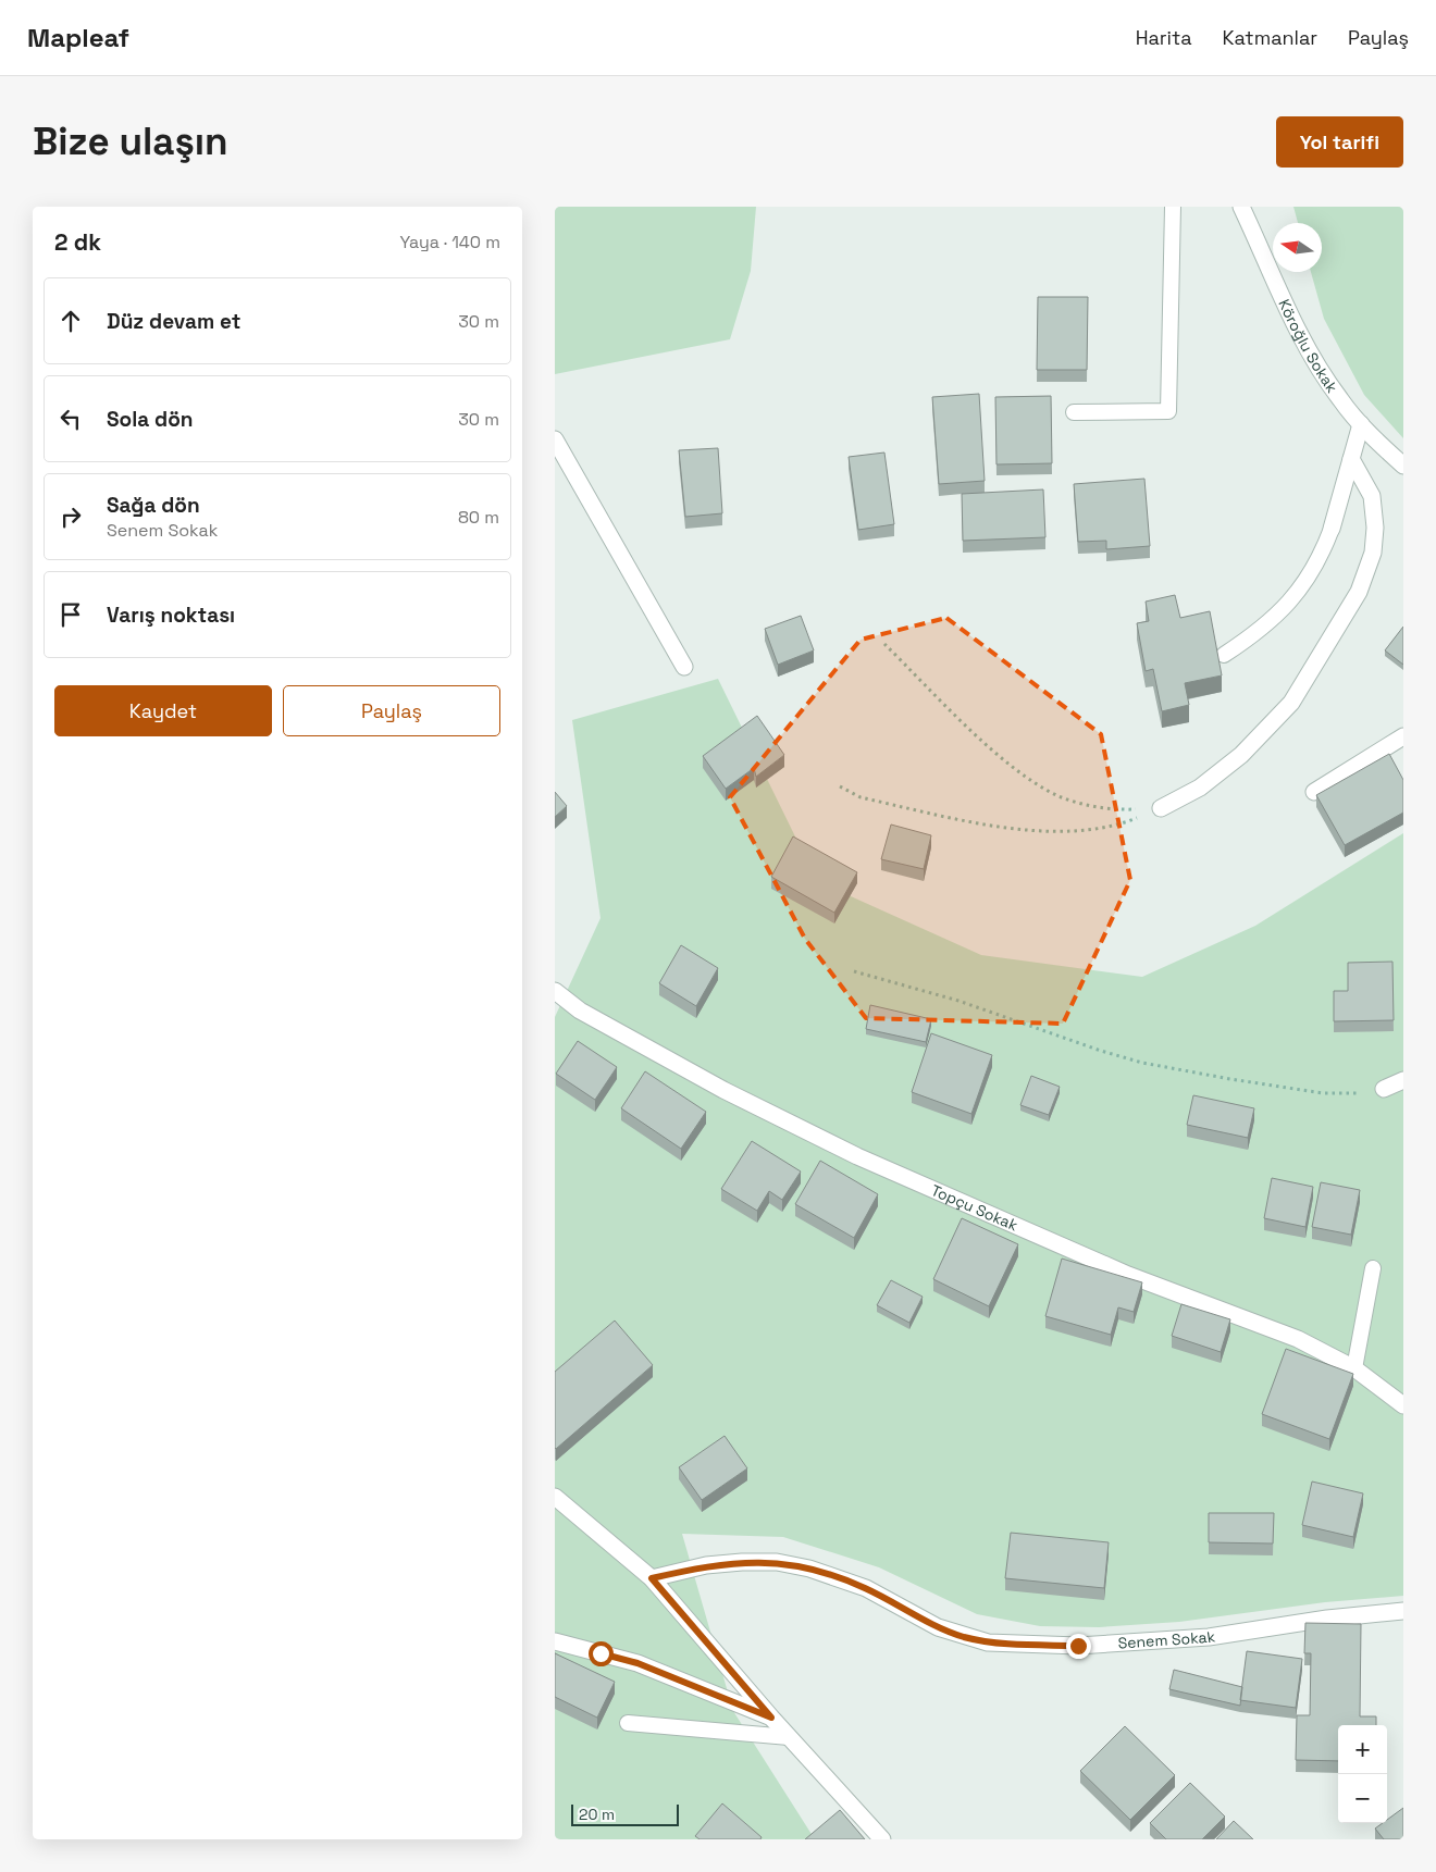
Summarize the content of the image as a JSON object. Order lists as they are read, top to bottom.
{
  "streets": {
    "street": ["Köroğlu Sokak", "Topçu Sokak", "Senem Sokak"]
  },
  "scale_bar": "20 m",
  "north": "left",
  "page": {
    "header": "Mapleaf",
    "nav": ["Harita", "Katmanlar", "Paylaş"],
    "buttons": [
      "Yol tarifi",
      ["Kaydet", "Paylaş"]
    ],
    "title": "Bize ulaşın",
    "heading": ["2 dk", "Yaya · 140 m"],
    "list": [
      ["Düz devam et", "30 m"],
      ["Sola dön", "30 m"],
      ["Sağa dön", "Senem Sokak", "80 m"],
      "Varış noktası"
    ],
    "map_buttons": ["+", "−"],
    "scale": "20 m"
  }
}
